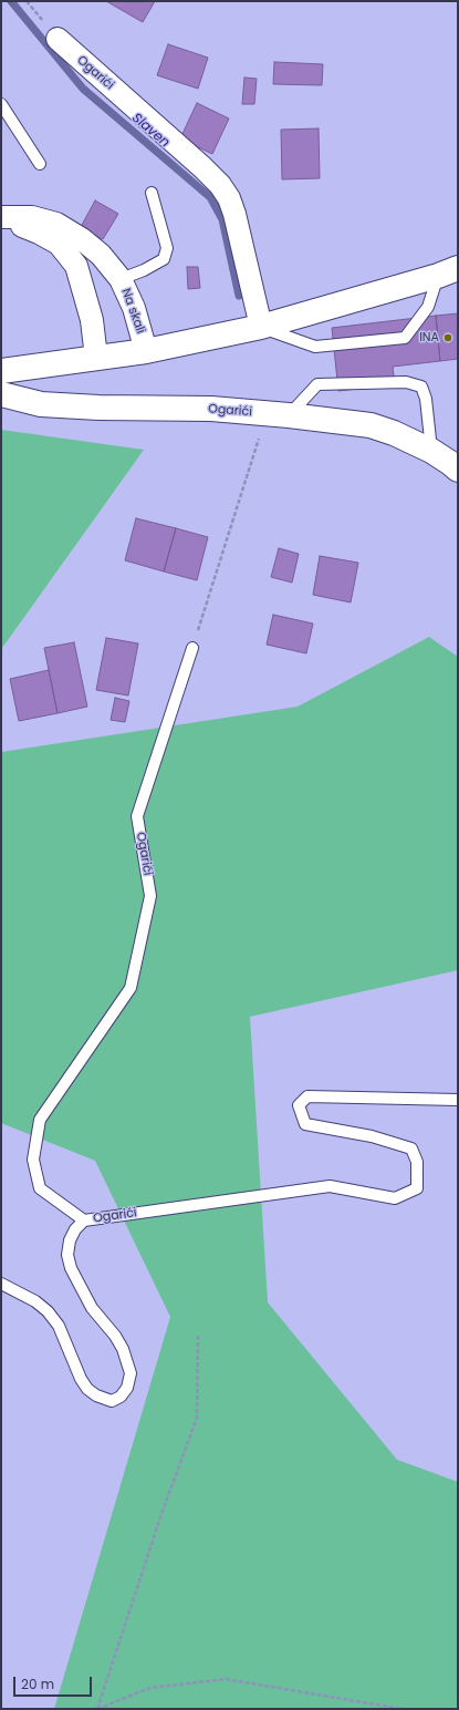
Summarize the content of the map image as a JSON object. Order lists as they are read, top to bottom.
{
  "streets": {
    "main road": ["Ogarići"],
    "street": ["Na skali"]
  },
  "water": ["Slaven"],
  "places": ["INA"],
  "scale_bar": "20 m"
}
